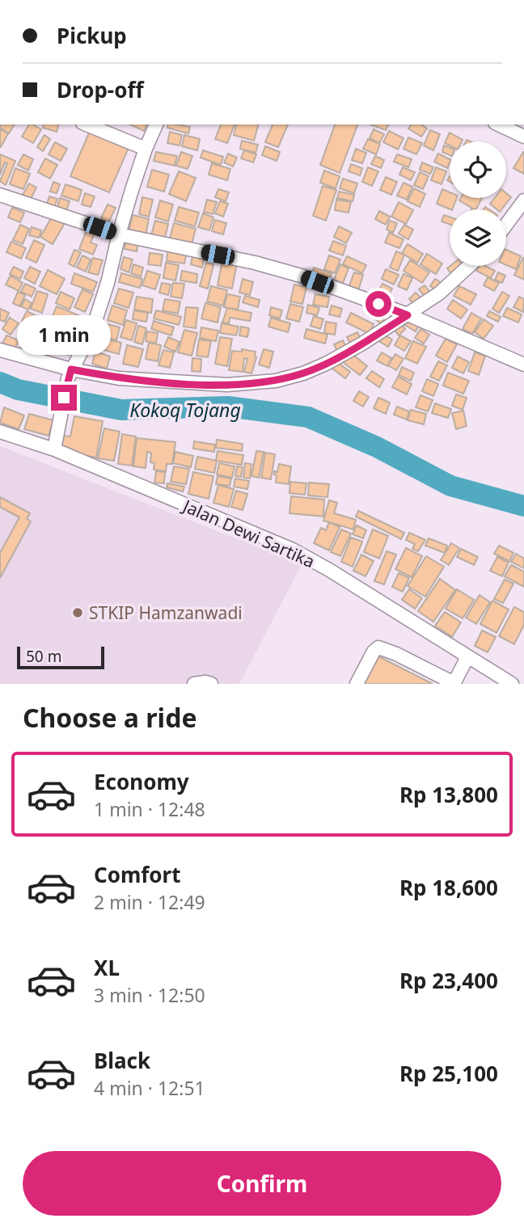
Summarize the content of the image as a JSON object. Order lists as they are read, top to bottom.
{
  "streets": {
    "street": ["Jalan Dewi Sartika"]
  },
  "water": ["Kokoq Tojang"],
  "places": ["STKIP Hamzanwadi"],
  "scale_bar": "50 m",
  "page": {
    "banner": ["Pickup", "Drop-off"],
    "bubble": "1 min",
    "scale": "50 m",
    "heading": "Choose a ride",
    "list": [
      {
        "name": "Economy",
        "note": "1 min · 12:48",
        "value": "Rp 13,800"
      },
      {
        "name": "Comfort",
        "note": "2 min · 12:49",
        "value": "Rp 18,600"
      },
      {
        "name": "XL",
        "note": "3 min · 12:50",
        "value": "Rp 23,400"
      },
      {
        "name": "Black",
        "note": "4 min · 12:51",
        "value": "Rp 25,100"
      }
    ],
    "buttons": "Confirm"
  }
}
